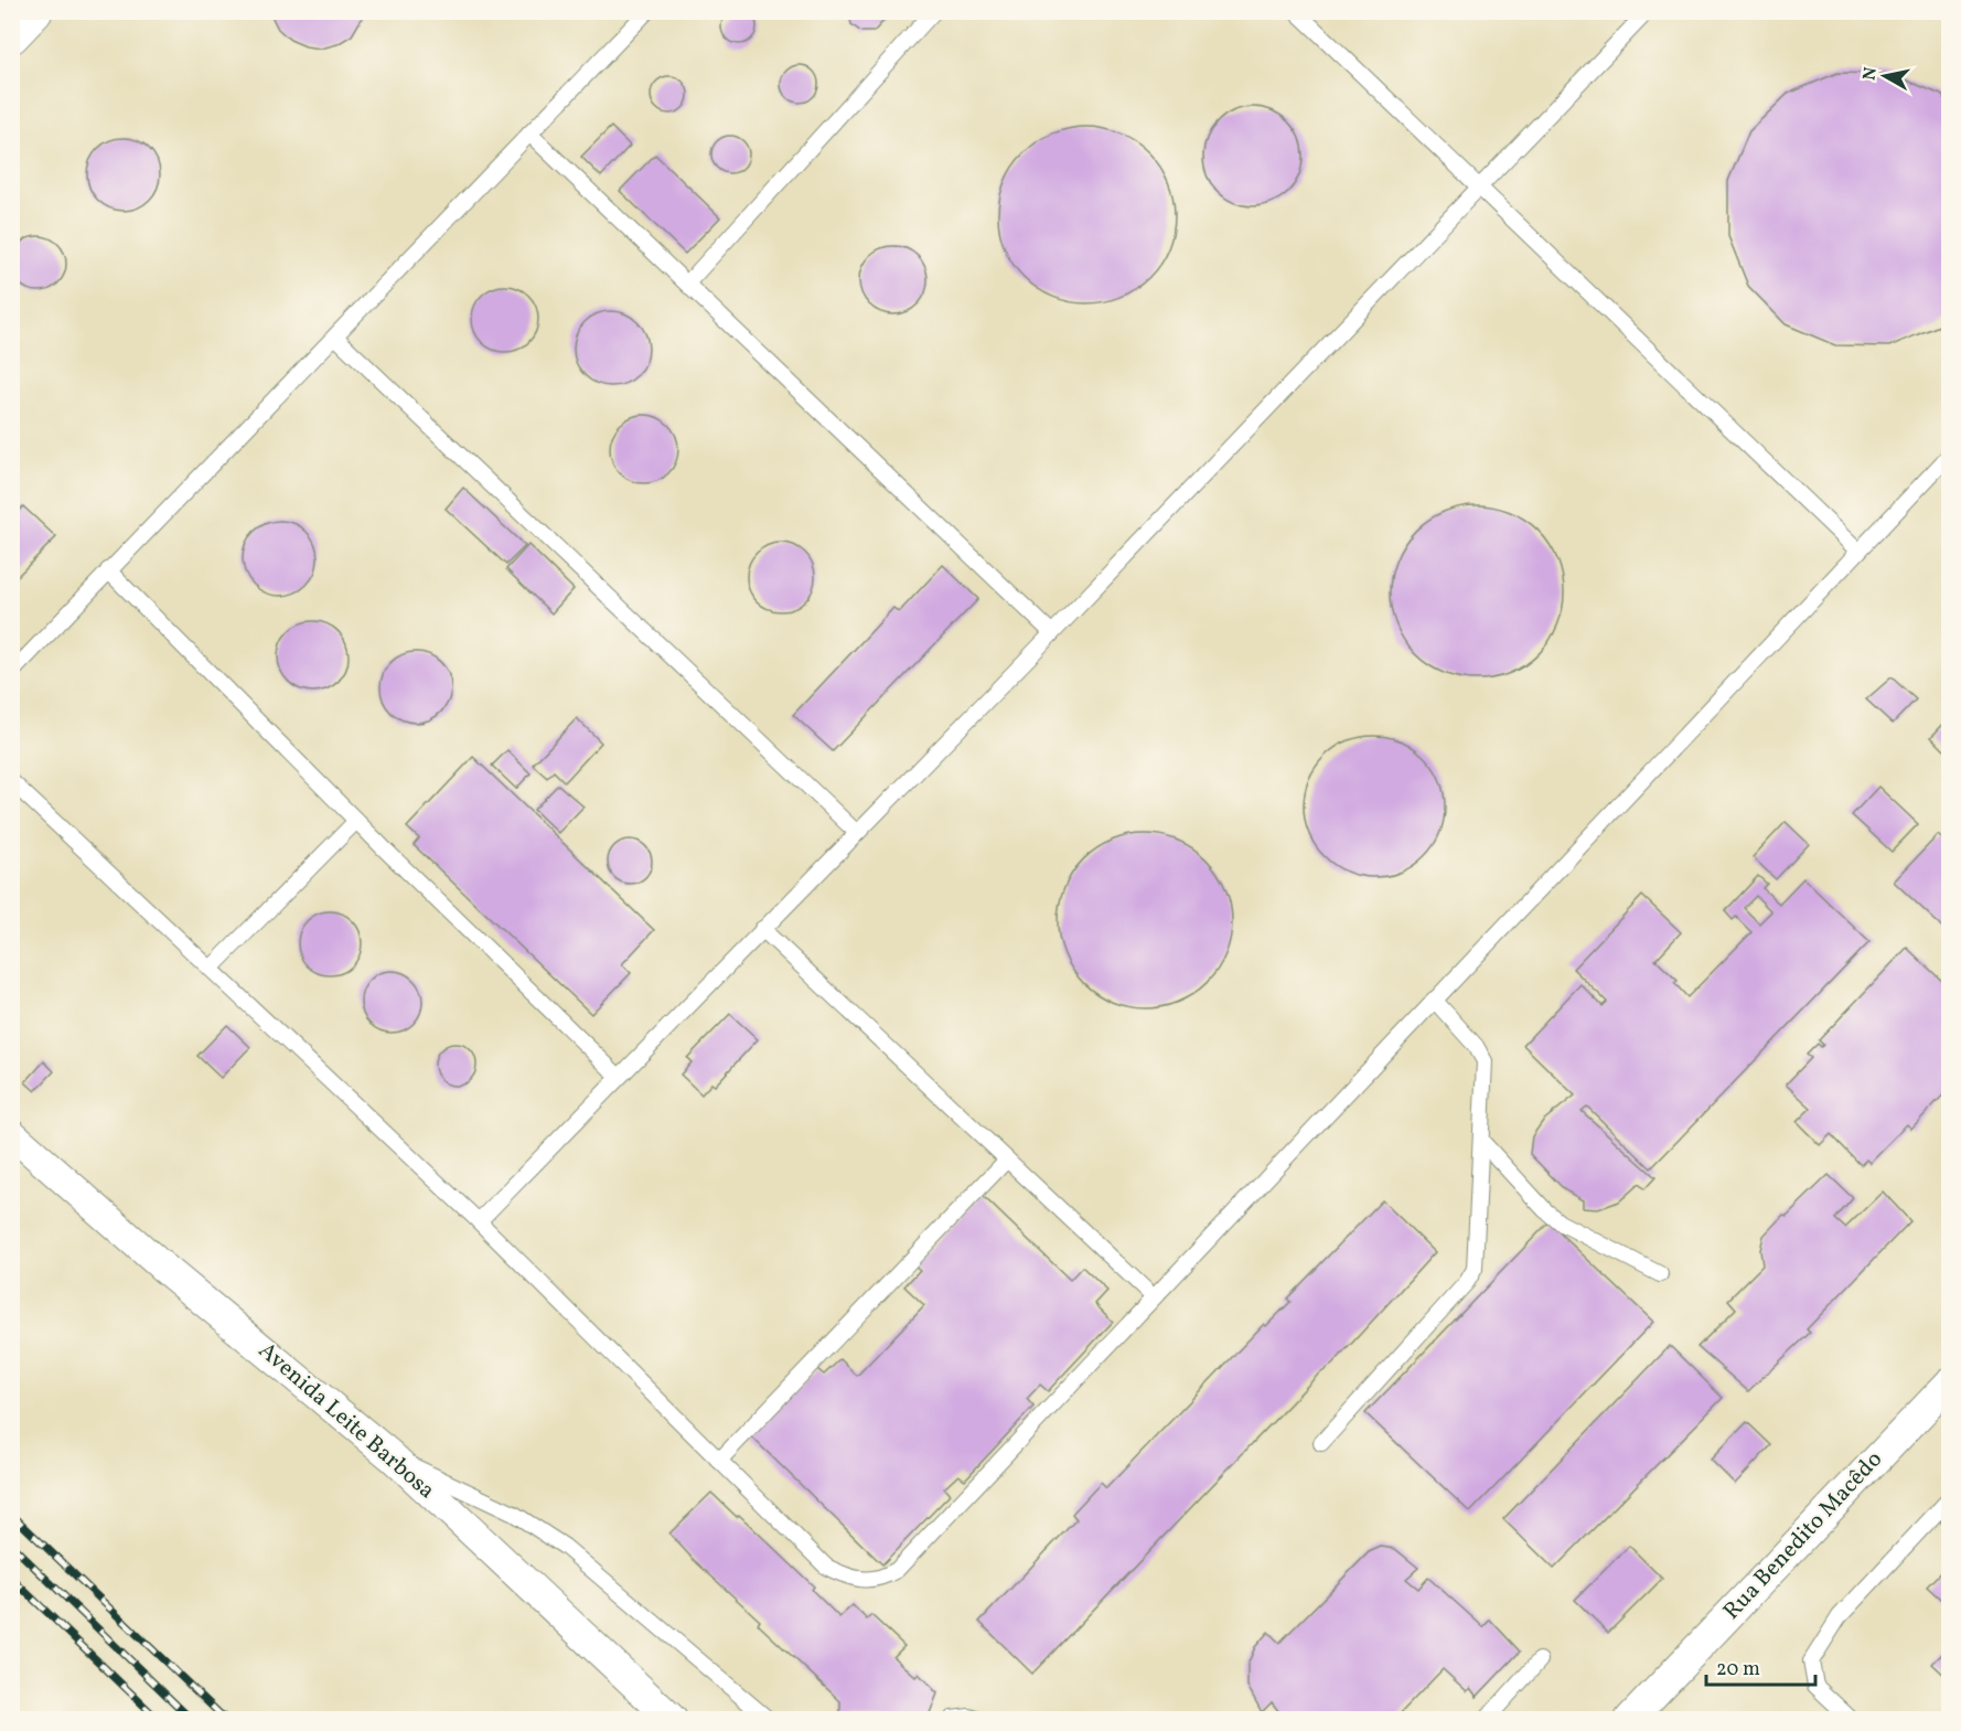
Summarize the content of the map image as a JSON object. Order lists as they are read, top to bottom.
{
  "streets": {
    "street": ["Avenida Leite Barbosa", "Rua Benedito Macêdo"]
  },
  "scale_bar": "20 m",
  "north": "left"
}
